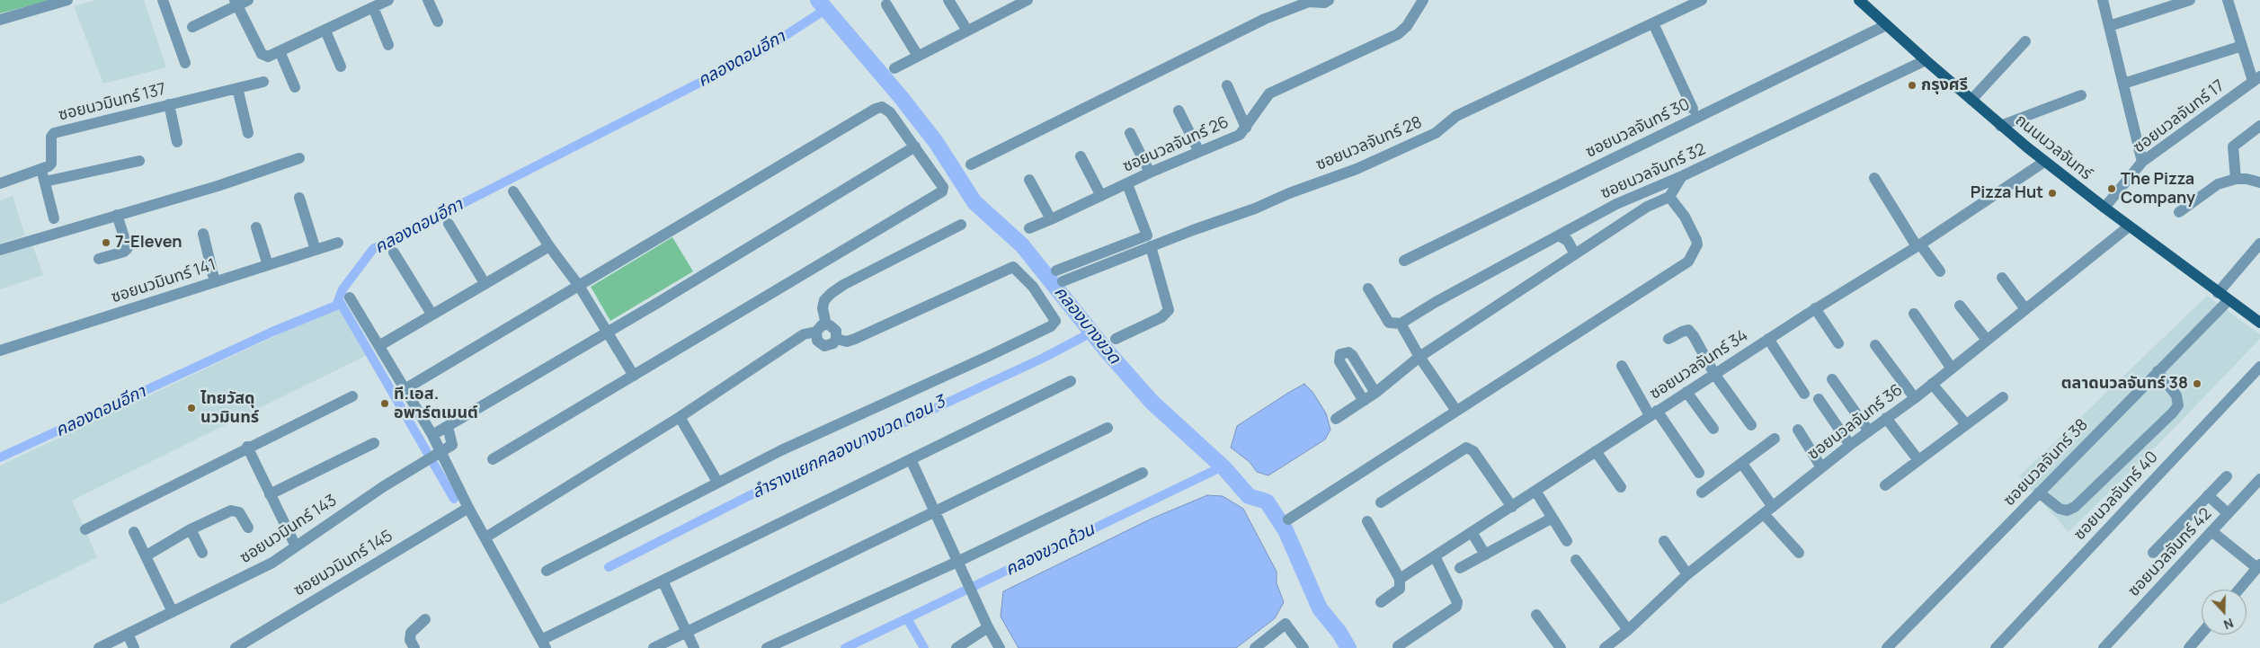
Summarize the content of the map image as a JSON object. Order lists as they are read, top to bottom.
{
  "streets": {
    "main road": ["ถนนนวลจันทร์"],
    "street": [
      "ซอยนวมินทร์ 137",
      "ซอยนวลจันทร์ 17",
      "ซอยนวลจันทร์ 30",
      "ซอยนวลจันทร์ 28",
      "ซอยนวลจันทร์ 26",
      "ซอยนวลจันทร์ 32",
      "ซอยนวมินทร์ 141",
      "ซอยนวลจันทร์ 34",
      "ซอยนวลจันทร์ 36",
      "ซอยนวลจันทร์ 38",
      "ซอยนวลจันทร์ 40",
      "ซอยนวมินทร์ 143",
      "ซอยนวลจันทร์ 42",
      "ซอยนวมินทร์ 145"
    ]
  },
  "crossings": [
    ["ซอยนวลจันทร์ 17", "ถนนนวลจันทร์"],
    ["ซอยนวลจันทร์ 30", "ถนนนวลจันทร์"],
    ["ถนนนวลจันทร์", "ซอยนวลจันทร์ 32"],
    ["ถนนนวลจันทร์", "ซอยนวลจันทร์ 34"],
    ["ถนนนวลจันทร์", "ซอยนวลจันทร์ 36"],
    ["ถนนนวลจันทร์", "ซอยนวลจันทร์ 38"]
  ],
  "water": [
    "คลองดอนอีกา",
    "คลองบางขวด",
    "ลำรางแยกคลองบางขวด ตอน 3",
    "คลองขวดด้วน"
  ],
  "places": [
    "กรุงศรี",
    "The Pizza Company",
    "Pizza Hut",
    "7-Eleven",
    "ตลาดนวลจันทร์ 38",
    "ที.เอส. อพาร์ตเมนต์",
    "ไทยวัสดุ นวมินทร์"
  ],
  "north": "bottom"
}
